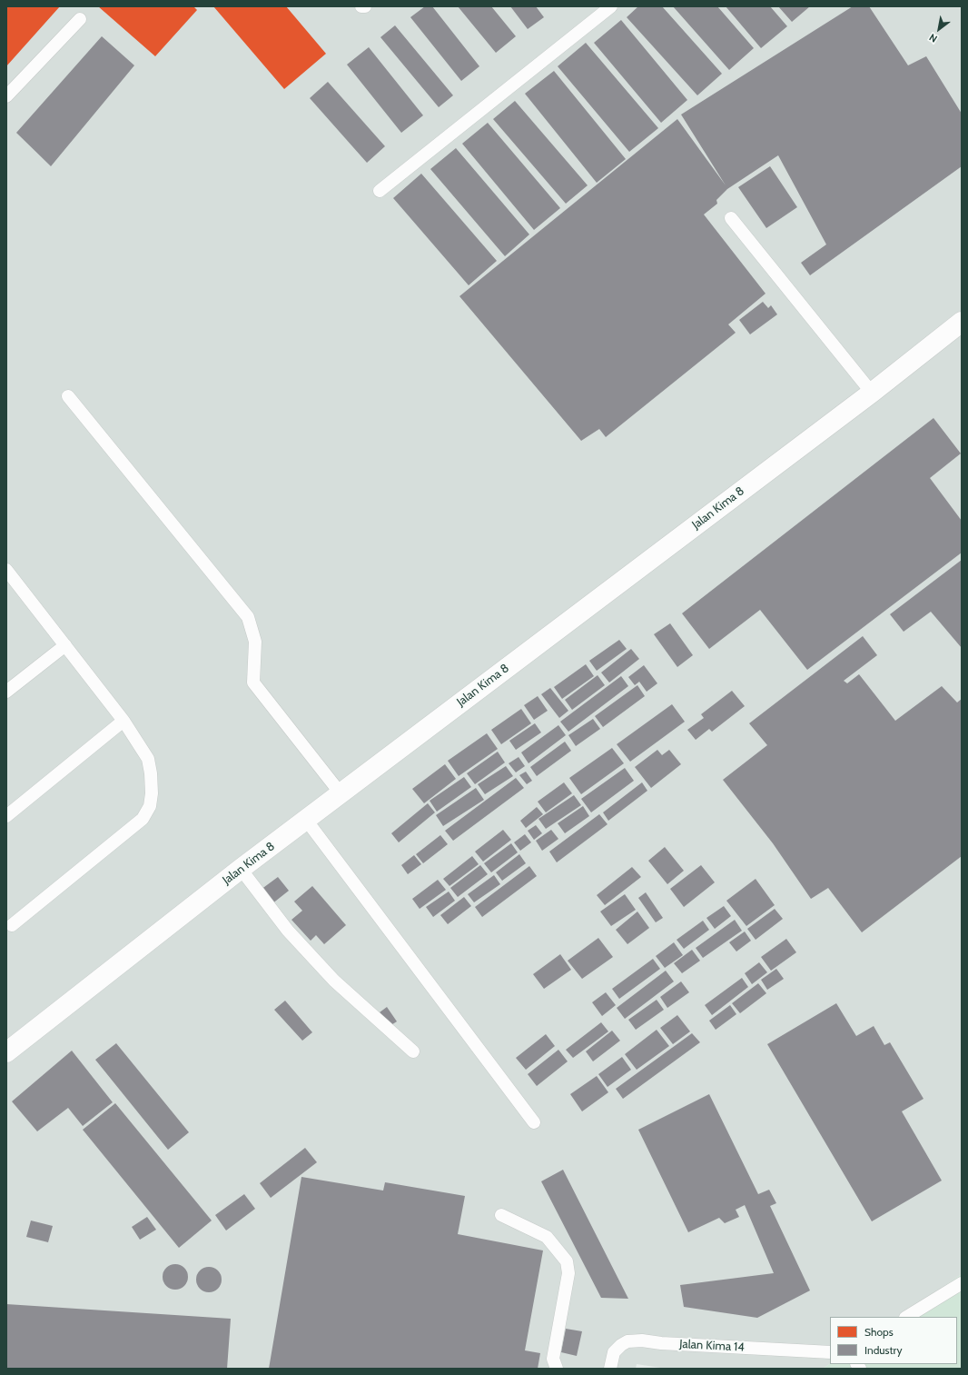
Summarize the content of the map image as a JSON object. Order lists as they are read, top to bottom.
{
  "streets": {
    "street": ["Jalan Kima 8"],
    "lane": ["Jalan Kima 14"]
  },
  "legend": ["Shops", "Industry"],
  "north": "bottom left"
}
